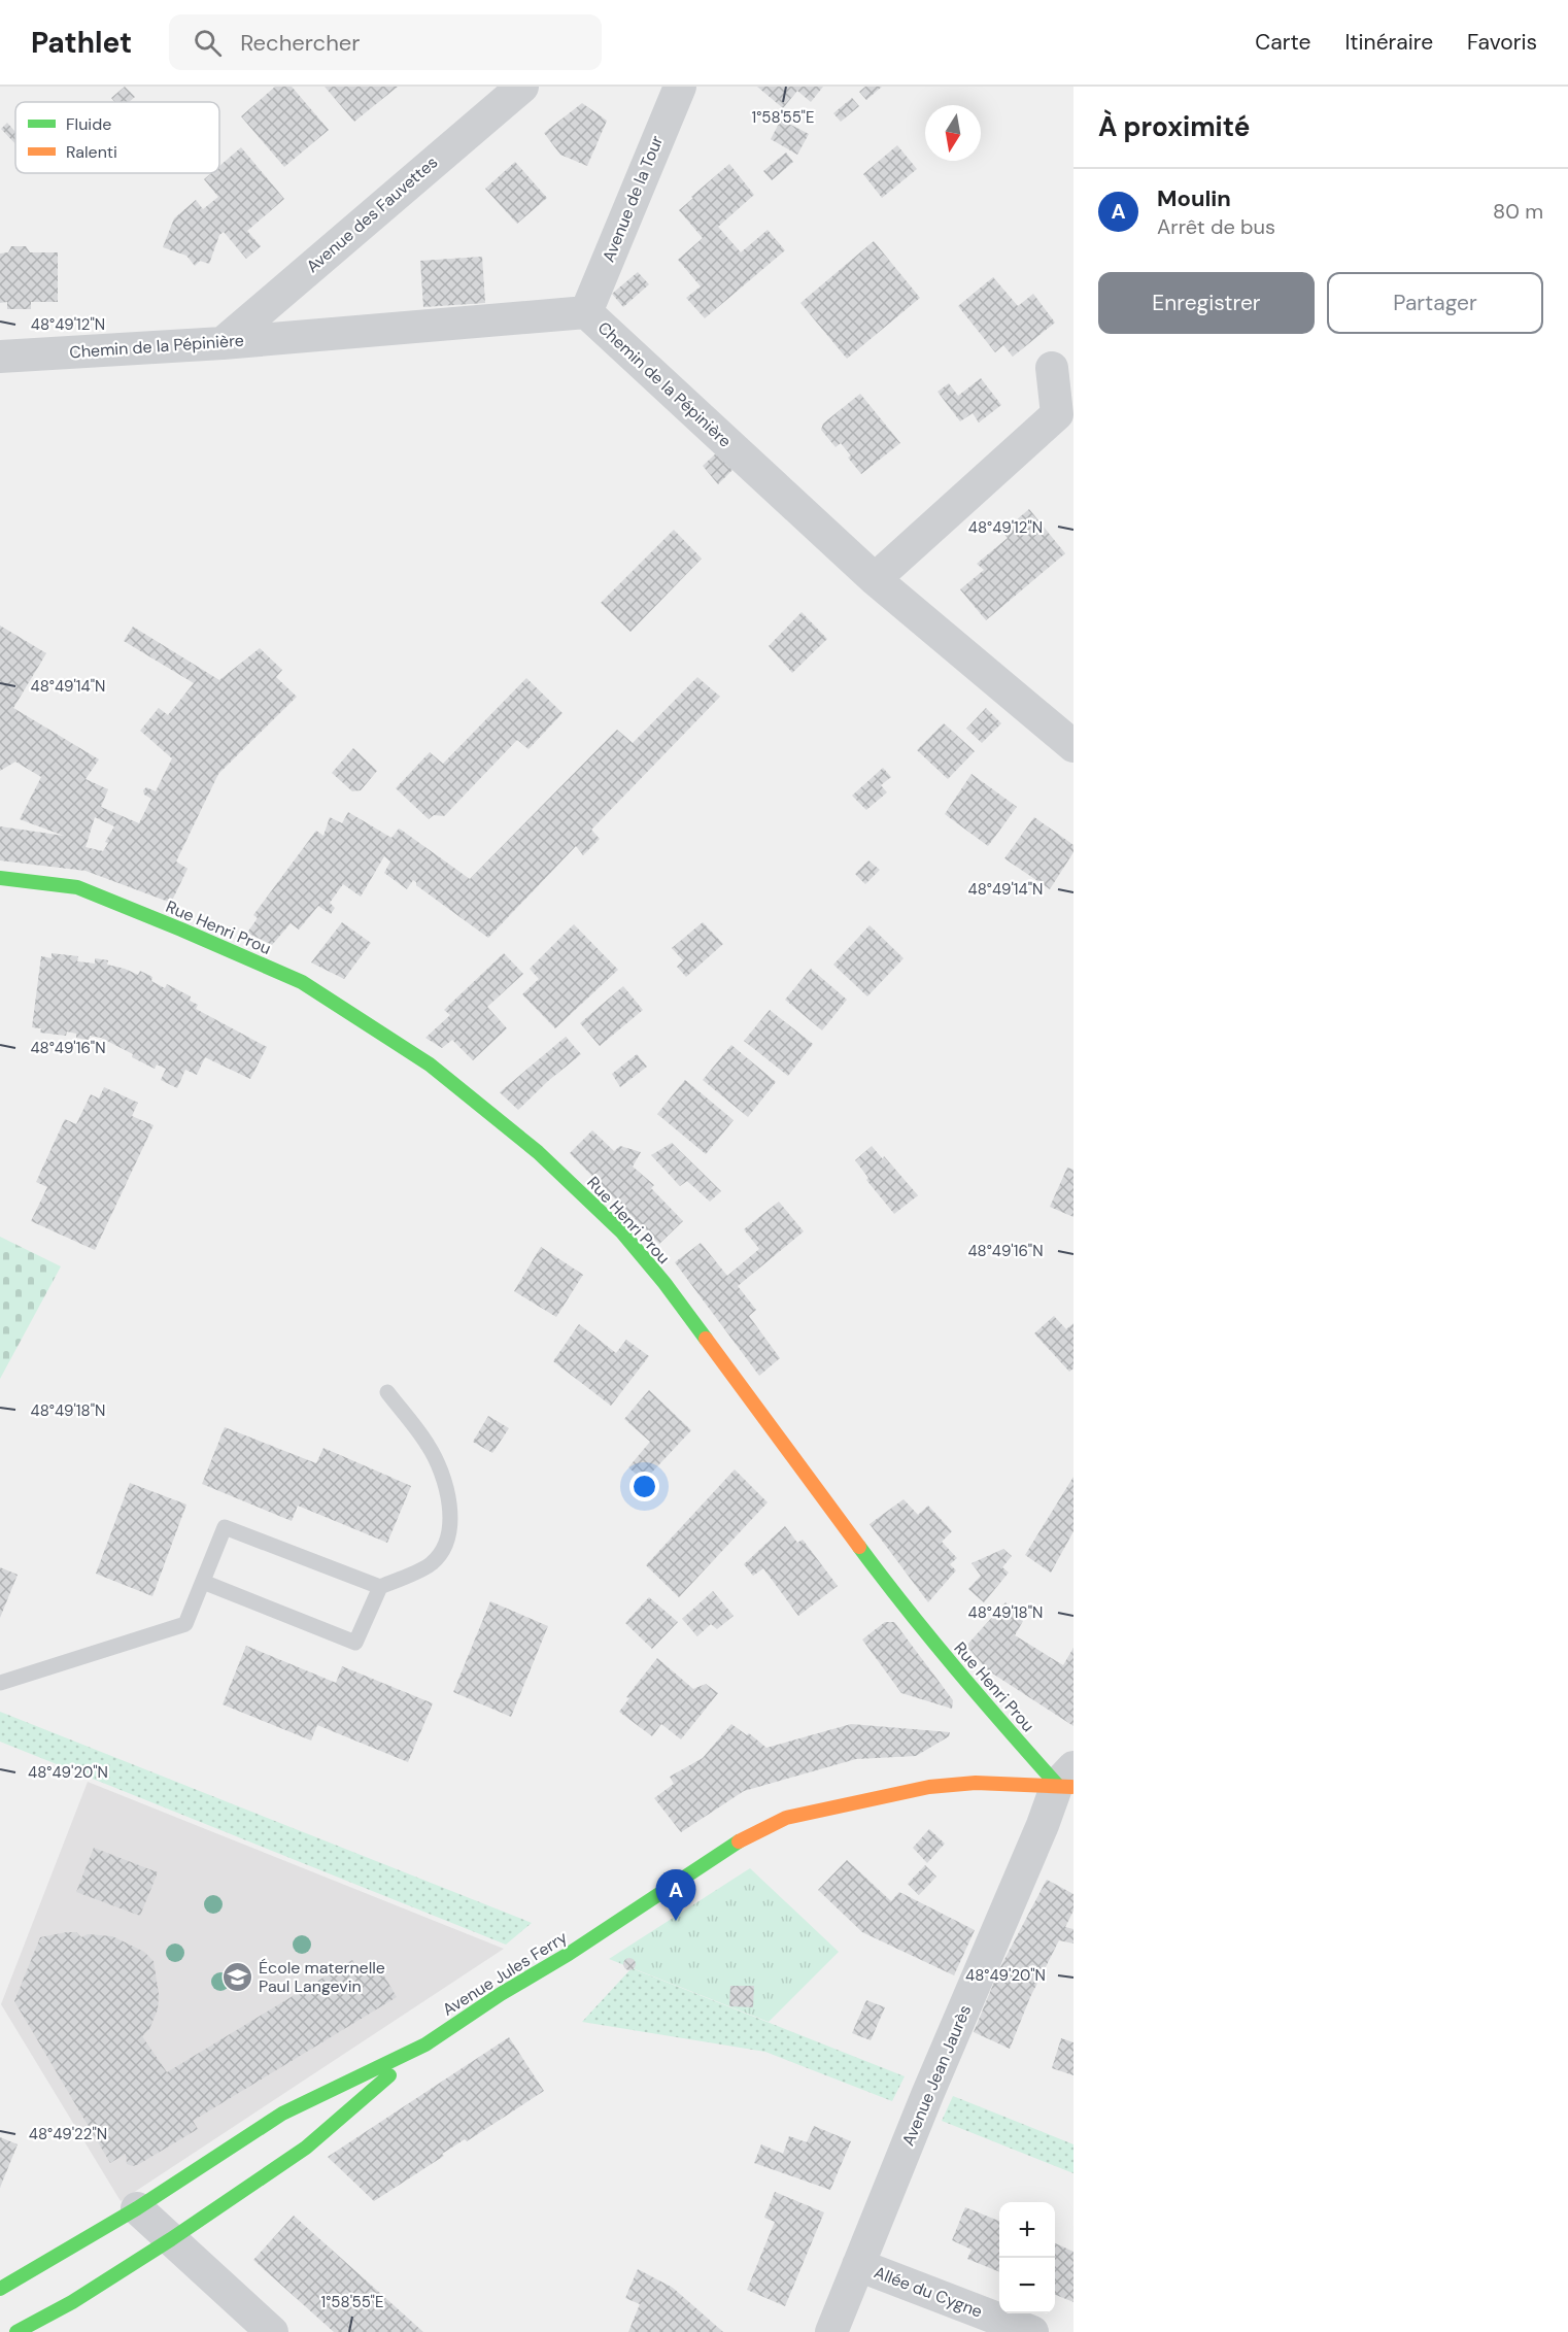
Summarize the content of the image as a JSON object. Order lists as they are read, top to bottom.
{
  "streets": {
    "street": [
      "Avenue de la Tour",
      "Avenue des Fauvettes",
      "Chemin de la Pépinière",
      "Rue Henri Prou",
      "Avenue Jules Ferry",
      "Avenue Jean Jaurès",
      "Allée du Cygne"
    ]
  },
  "crossings": [
    ["Avenue de la Tour", "Chemin de la Pépinière"],
    ["Avenue des Fauvettes", "Chemin de la Pépinière"],
    ["Rue Henri Prou", "Avenue Jules Ferry"],
    ["Rue Henri Prou", "Avenue Jean Jaurès"],
    ["Avenue Jules Ferry", "Avenue Jean Jaurès"],
    ["Avenue Jean Jaurès", "Allée du Cygne"]
  ],
  "places": {
    "school or university": ["École maternelle Paul Langevin"]
  },
  "legend": ["Fluide", "Ralenti"],
  "north": "bottom",
  "page": {
    "header": "Pathlet",
    "search": "Rechercher",
    "nav": ["Carte", "Itinéraire", "Favoris"],
    "heading": "À proximité",
    "list": [
      {
        "mark": "A",
        "name": "Moulin",
        "note": "Arrêt de bus",
        "value": "80 m"
      }
    ],
    "buttons": ["Enregistrer", "Partager"],
    "pins": "A",
    "map_buttons": ["+", "−"]
  },
  "coordinates": [
    "1°58'55\"E",
    "48°49'12\"N",
    "48°49'14\"N",
    "48°49'16\"N",
    "48°49'18\"N",
    "48°49'20\"N",
    "48°49'22\"N"
  ]
}
